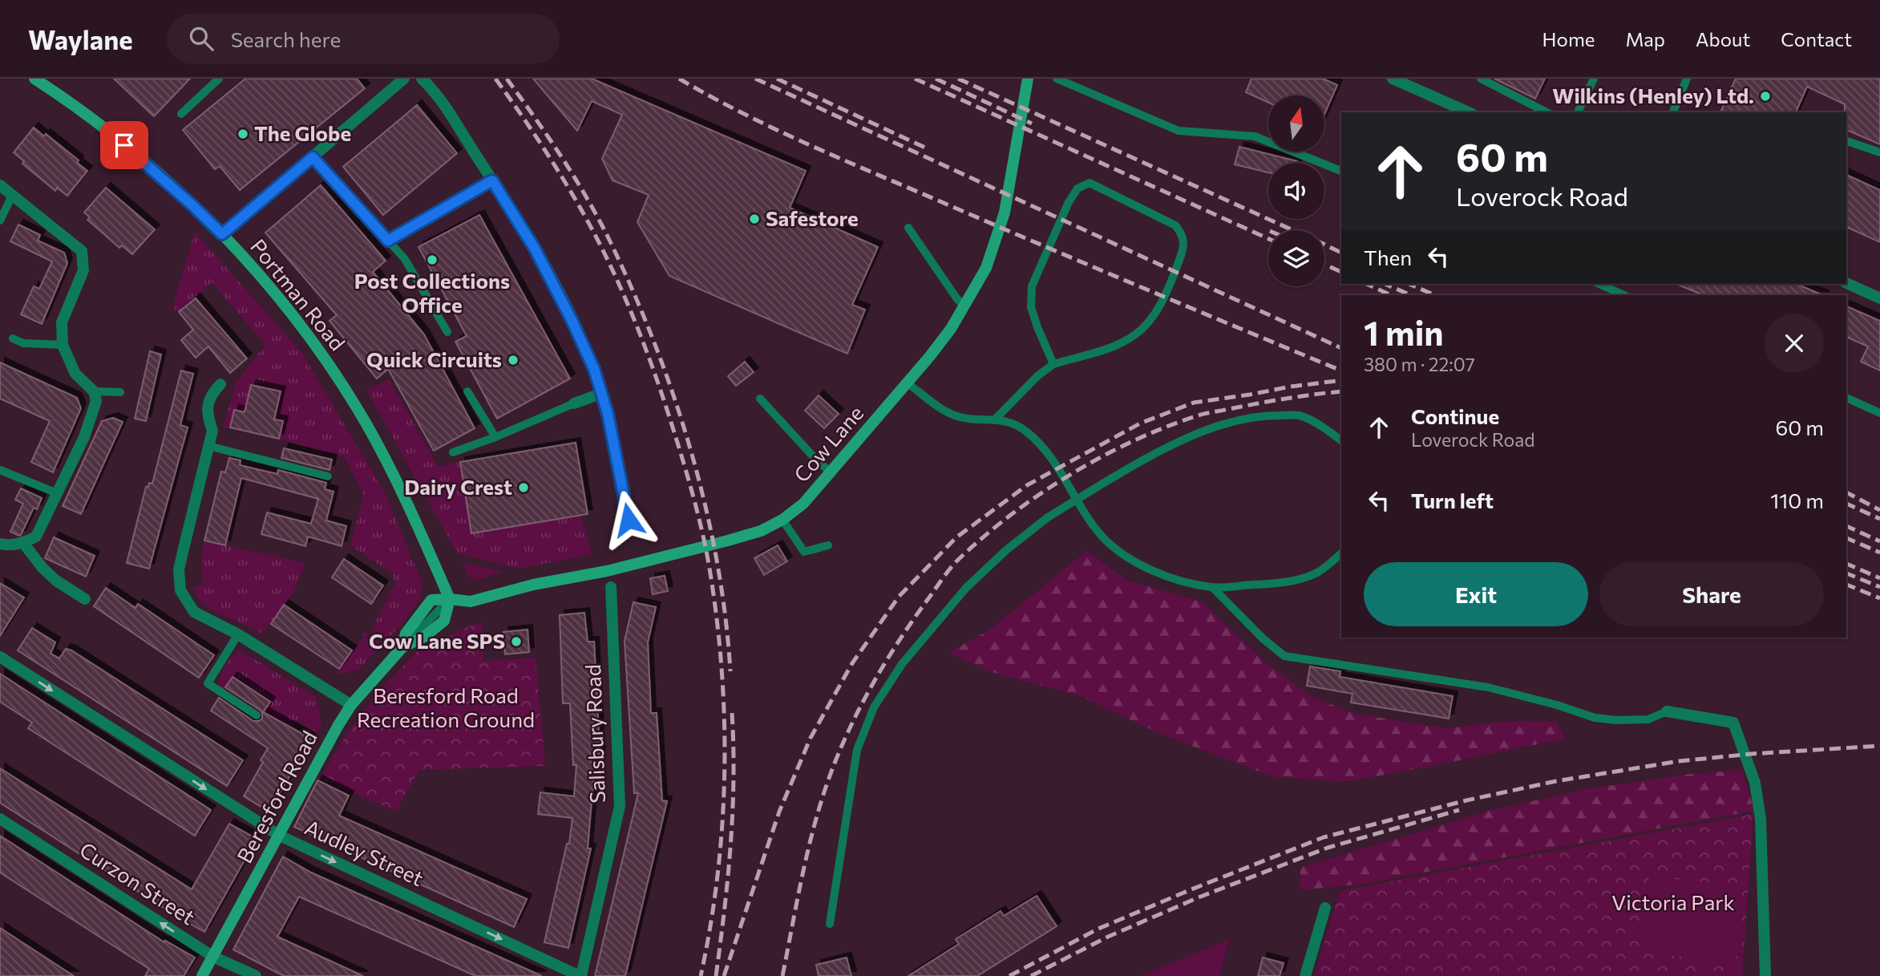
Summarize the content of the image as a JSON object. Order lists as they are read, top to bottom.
{
  "streets": {
    "street": [
      "Portman Road",
      "Cow Lane",
      "Salisbury Road",
      "Beresford Road",
      "Audley Street",
      "Curzon Street"
    ]
  },
  "crossings": [
    ["Portman Road", "Cow Lane"],
    ["Portman Road", "Beresford Road"],
    ["Cow Lane", "Beresford Road"],
    ["Salisbury Road", "Audley Street"],
    ["Beresford Road", "Audley Street"],
    ["Beresford Road", "Curzon Street"]
  ],
  "one_way": ["Audley Street", "Curzon Street"],
  "parks": ["Beresford Road Recreation Ground", "Victoria Park"],
  "places": [
    "Wilkins (Henley) Ltd.",
    "The Globe",
    "Safestore",
    "Post Collections Office",
    "Quick Circuits",
    "Dairy Crest",
    "Cow Lane SPS"
  ],
  "north": "top",
  "page": {
    "header": "Waylane",
    "search": "Search here",
    "nav": [
      "Home",
      "Map",
      "About",
      "Contact"
    ],
    "turn": ["60 m", "Loverock Road"],
    "then": "Then",
    "heading": ["1 min", "380 m · 22:07"],
    "list": [
      {
        "name": "Continue",
        "note": "Loverock Road",
        "value": "60 m"
      },
      {
        "name": "Turn left",
        "value": "110 m"
      }
    ],
    "buttons": ["Exit", "Share"]
  }
}
